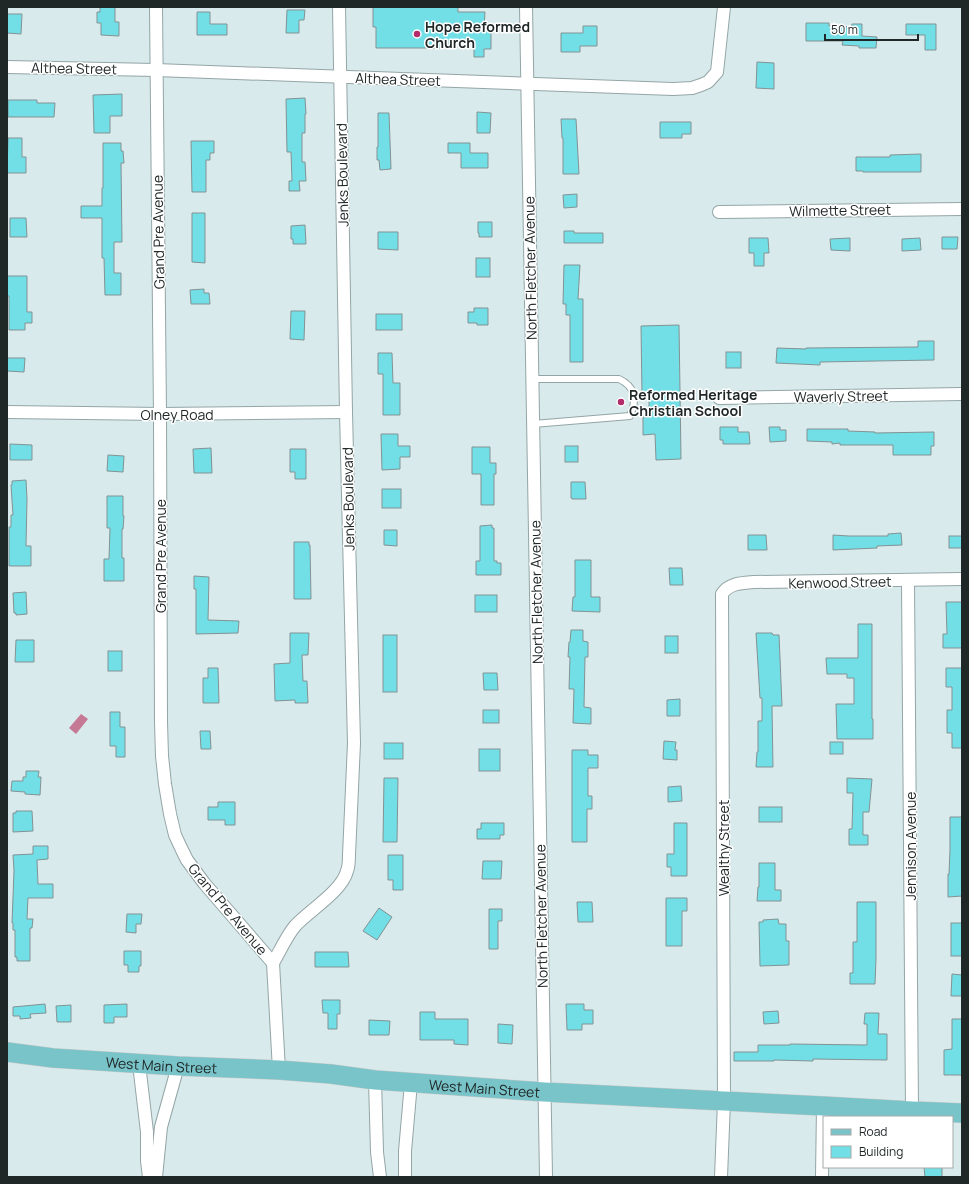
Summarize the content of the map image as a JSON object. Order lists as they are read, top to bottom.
{
  "streets": {
    "main road": ["West Main Street"],
    "street": [
      "Althea Street",
      "Jenks Boulevard",
      "Wilmette Street",
      "Grand Pre Avenue",
      "North Fletcher Avenue",
      "Waverly Street",
      "Olney Road",
      "Kenwood Street",
      "Jennison Avenue",
      "Wealthy Street"
    ]
  },
  "crossings": [
    ["Althea Street", "Jenks Boulevard"],
    ["Althea Street", "Grand Pre Avenue"],
    ["Althea Street", "North Fletcher Avenue"],
    ["Jenks Boulevard", "Grand Pre Avenue"],
    ["Jenks Boulevard", "Olney Road"],
    ["Grand Pre Avenue", "Olney Road"],
    ["Grand Pre Avenue", "West Main Street"],
    ["North Fletcher Avenue", "West Main Street"],
    ["Kenwood Street", "Jennison Avenue"],
    ["Kenwood Street", "Wealthy Street"],
    ["Jennison Avenue", "West Main Street"],
    ["Wealthy Street", "West Main Street"]
  ],
  "places": ["Hope Reformed Church", "Reformed Heritage Christian School"],
  "legend": ["Road", "Building"],
  "scale_bar": "50 m"
}
